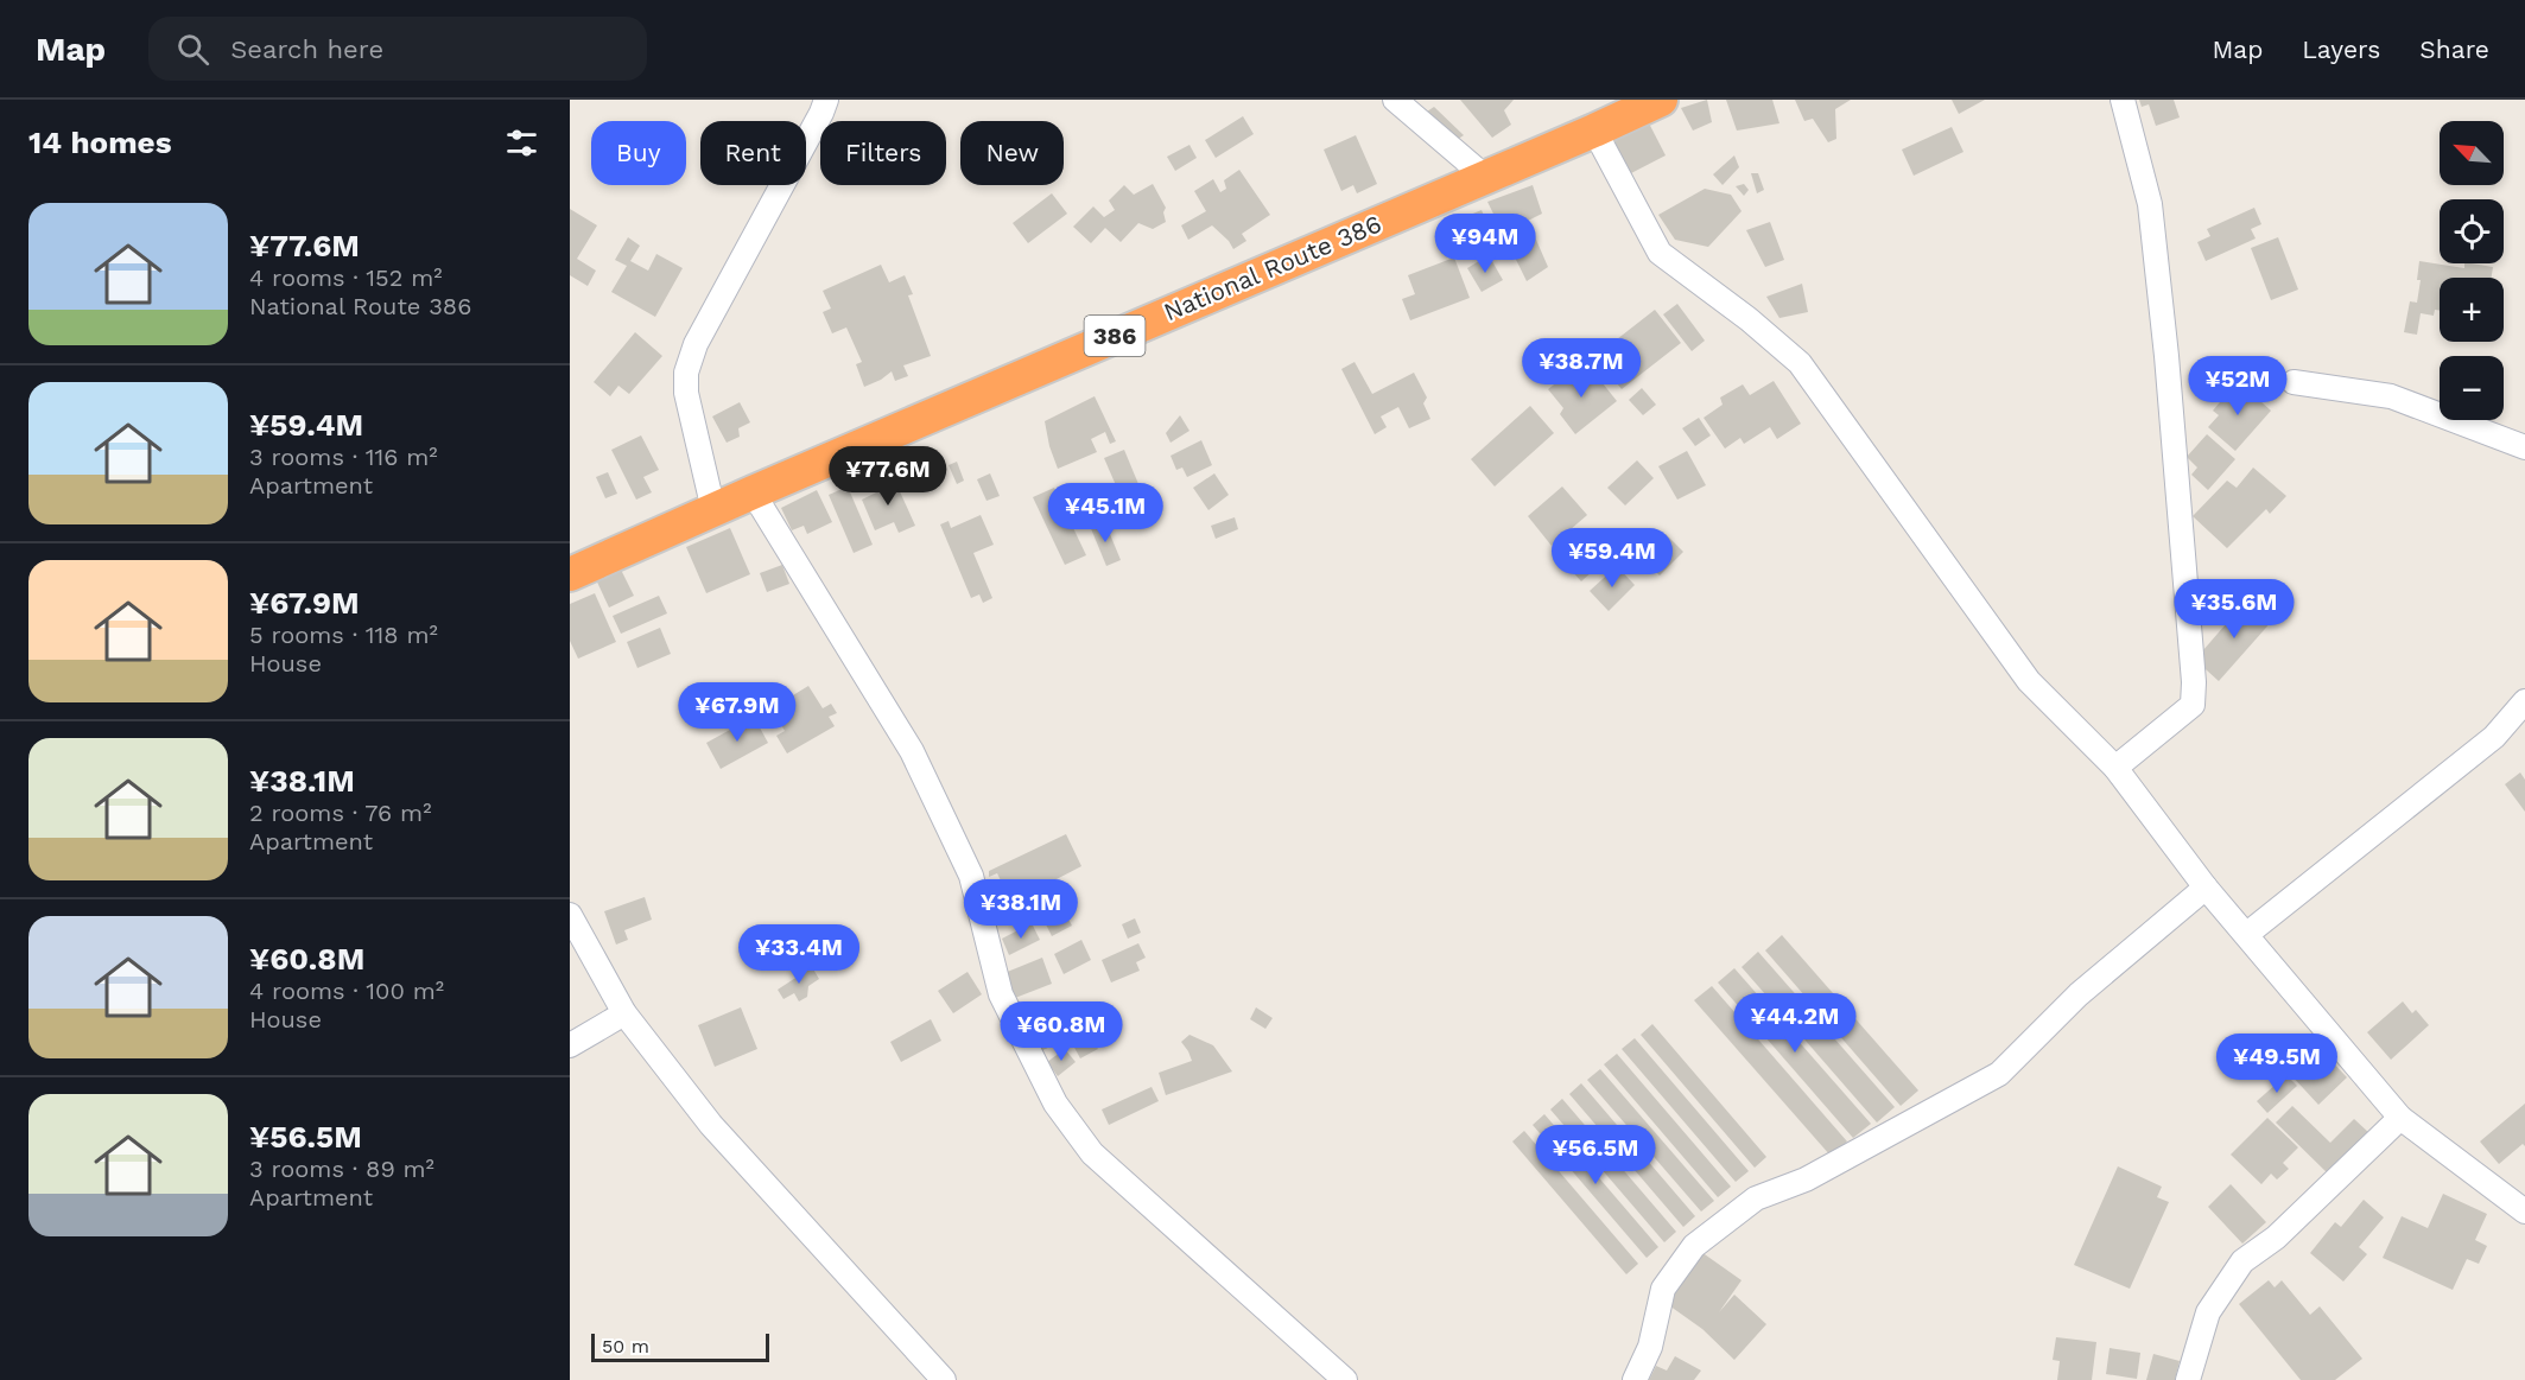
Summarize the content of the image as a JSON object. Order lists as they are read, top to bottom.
{
  "streets": {
    "highway": ["National Route 386", "386"]
  },
  "scale_bar": "50 m",
  "north": "top left",
  "page": {
    "header": "Map",
    "search": "Search here",
    "nav": ["Map", "Layers", "Share"],
    "heading": "14 homes",
    "map_buttons": ["+", "−"],
    "chip": [
      "Buy",
      "Rent",
      "Filters",
      "New"
    ],
    "list": [
      {
        "name": "¥77.6M",
        "note": "4 rooms · 152 m² · National Route 386"
      },
      {
        "name": "¥59.4M",
        "note": "3 rooms · 116 m² · Apartment"
      },
      {
        "name": "¥67.9M",
        "note": "5 rooms · 118 m² · House"
      },
      {
        "name": "¥38.1M",
        "note": "2 rooms · 76 m² · Apartment"
      },
      {
        "name": "¥60.8M",
        "note": "4 rooms · 100 m² · House"
      },
      {
        "name": "¥56.5M",
        "note": "3 rooms · 89 m² · Apartment"
      }
    ],
    "price": [
      "¥94M",
      "¥38.7M",
      "¥52M",
      "¥77.6M",
      "¥45.1M",
      "¥59.4M",
      "¥35.6M",
      "¥67.9M",
      "¥38.1M",
      "¥33.4M",
      "¥44.2M",
      "¥60.8M",
      "¥49.5M",
      "¥56.5M"
    ],
    "scale": "50 m"
  }
}
